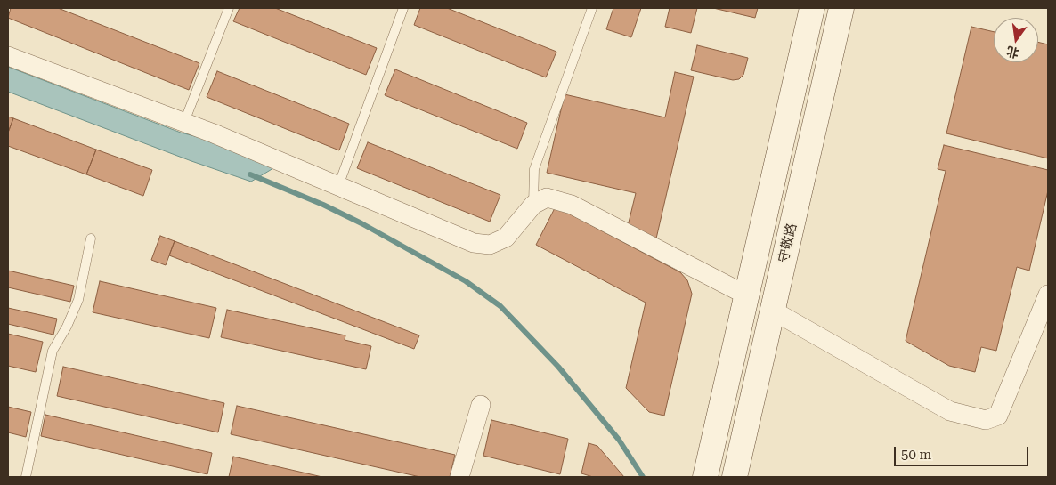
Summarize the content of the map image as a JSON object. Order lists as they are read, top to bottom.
{
  "streets": {
    "main road": ["守敬路"]
  },
  "scale_bar": "50 m",
  "north": "bottom"
}
